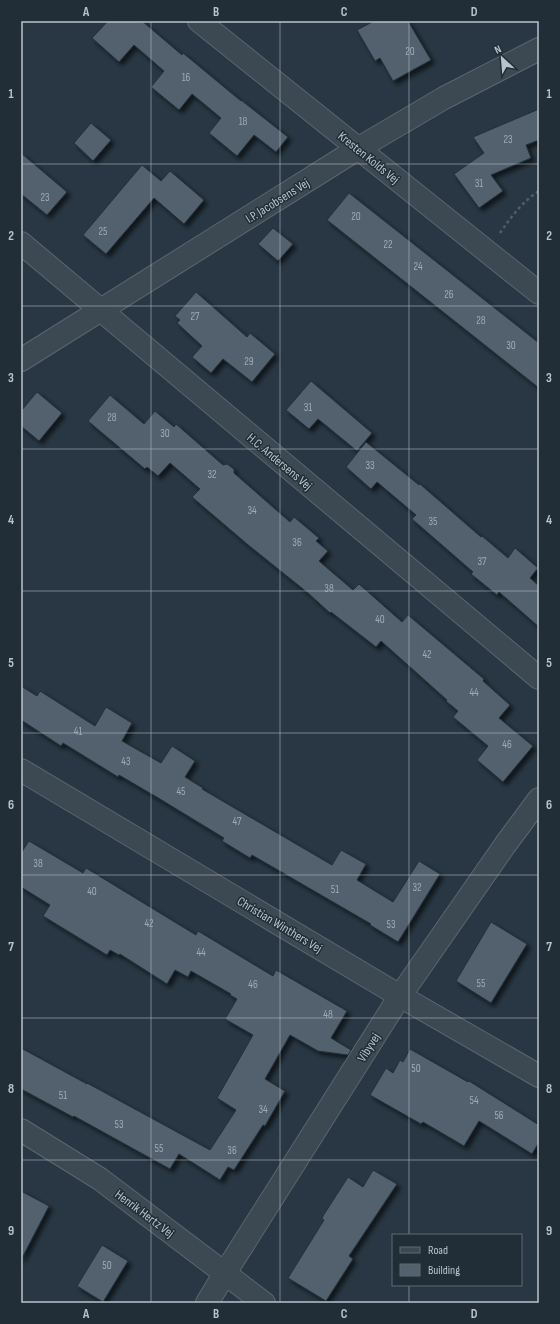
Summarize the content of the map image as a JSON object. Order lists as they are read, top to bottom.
{
  "streets": {
    "street": [
      "Kresten Kolds Vej",
      "I.P. Jacobsens Vej",
      "H.C. Andersens Vej",
      "Christian Winthers Vej",
      "Vibyvej",
      "Henrik Hertz Vej"
    ]
  },
  "crossings": [
    ["Kresten Kolds Vej", "I.P. Jacobsens Vej"],
    ["I.P. Jacobsens Vej", "H.C. Andersens Vej"],
    ["Christian Winthers Vej", "Vibyvej"],
    ["Vibyvej", "Henrik Hertz Vej"]
  ],
  "house_numbers": [
    "20",
    "16",
    "18",
    "23",
    "31",
    "23",
    "20",
    "25",
    "22",
    "24",
    "26",
    "27",
    "28",
    "30",
    "29",
    "31",
    "28",
    "30",
    "33",
    "32",
    "34",
    "35",
    "36",
    "37",
    "38",
    "40",
    "42",
    "44",
    "41",
    "46",
    "43",
    "45",
    "47",
    "38",
    "32",
    "51",
    "40",
    "42",
    "53",
    "44",
    "55",
    "46",
    "48",
    "50",
    "51",
    "54",
    "34",
    "56",
    "53",
    "55",
    "36",
    "50"
  ],
  "legend": ["Road", "Building"],
  "north": "top left",
  "grid": {
    "columns": [
      "A",
      "B",
      "C",
      "D"
    ],
    "rows": [
      "1",
      "2",
      "3",
      "4",
      "5",
      "6",
      "7",
      "8",
      "9"
    ]
  }
}
